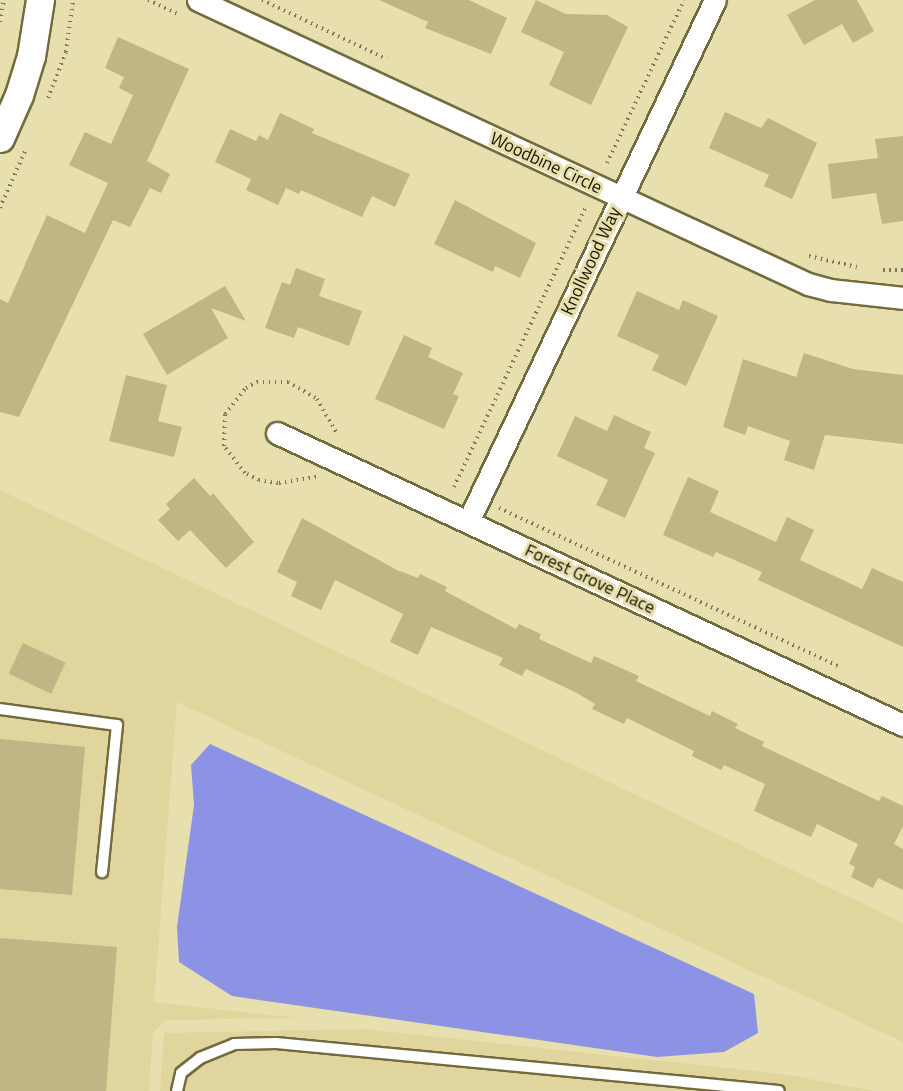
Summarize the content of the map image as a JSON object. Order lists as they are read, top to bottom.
{
  "streets": {
    "street": ["Woodbine Circle", "Knollwood Way", "Forest Grove Place"]
  },
  "crossings": [
    ["Woodbine Circle", "Knollwood Way"],
    ["Knollwood Way", "Forest Grove Place"]
  ]
}
